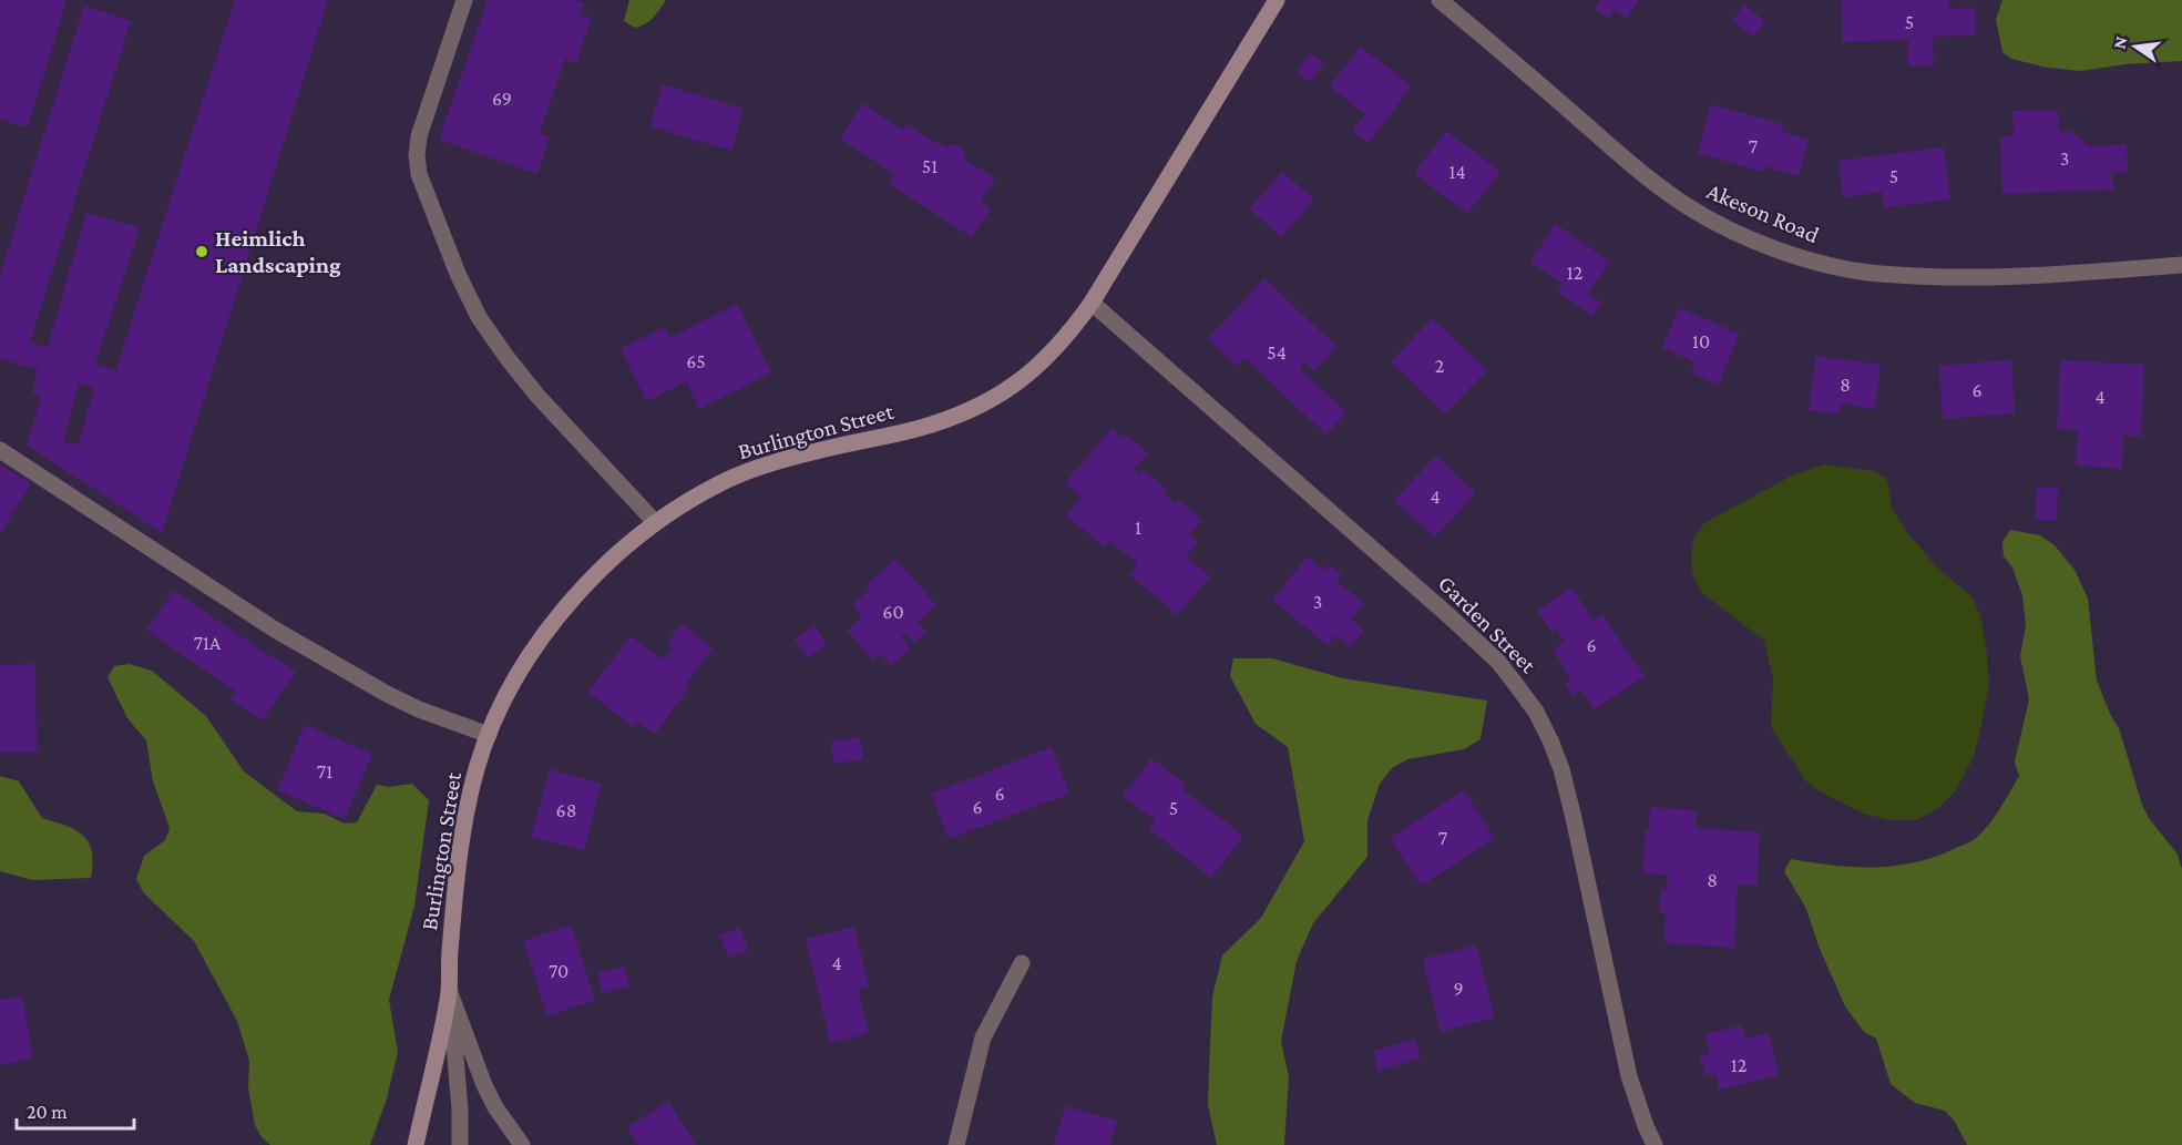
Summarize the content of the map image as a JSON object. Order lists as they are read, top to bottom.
{
  "streets": {
    "street": ["Akeson Road", "Burlington Street", "Garden Street"]
  },
  "crossings": [
    ["Burlington Street", "Garden Street"]
  ],
  "places": ["Heimlich Landscaping"],
  "house_numbers": [
    "5",
    "69",
    "7",
    "3",
    "51",
    "14",
    "5",
    "12",
    "10",
    "54",
    "65",
    "2",
    "8",
    "6",
    "4",
    "4",
    "1",
    "3",
    "60",
    "71A",
    "6",
    "71",
    "6",
    "6",
    "5",
    "68",
    "7",
    "8",
    "4",
    "70",
    "9",
    "12"
  ],
  "scale_bar": "20 m",
  "north": "left"
}
